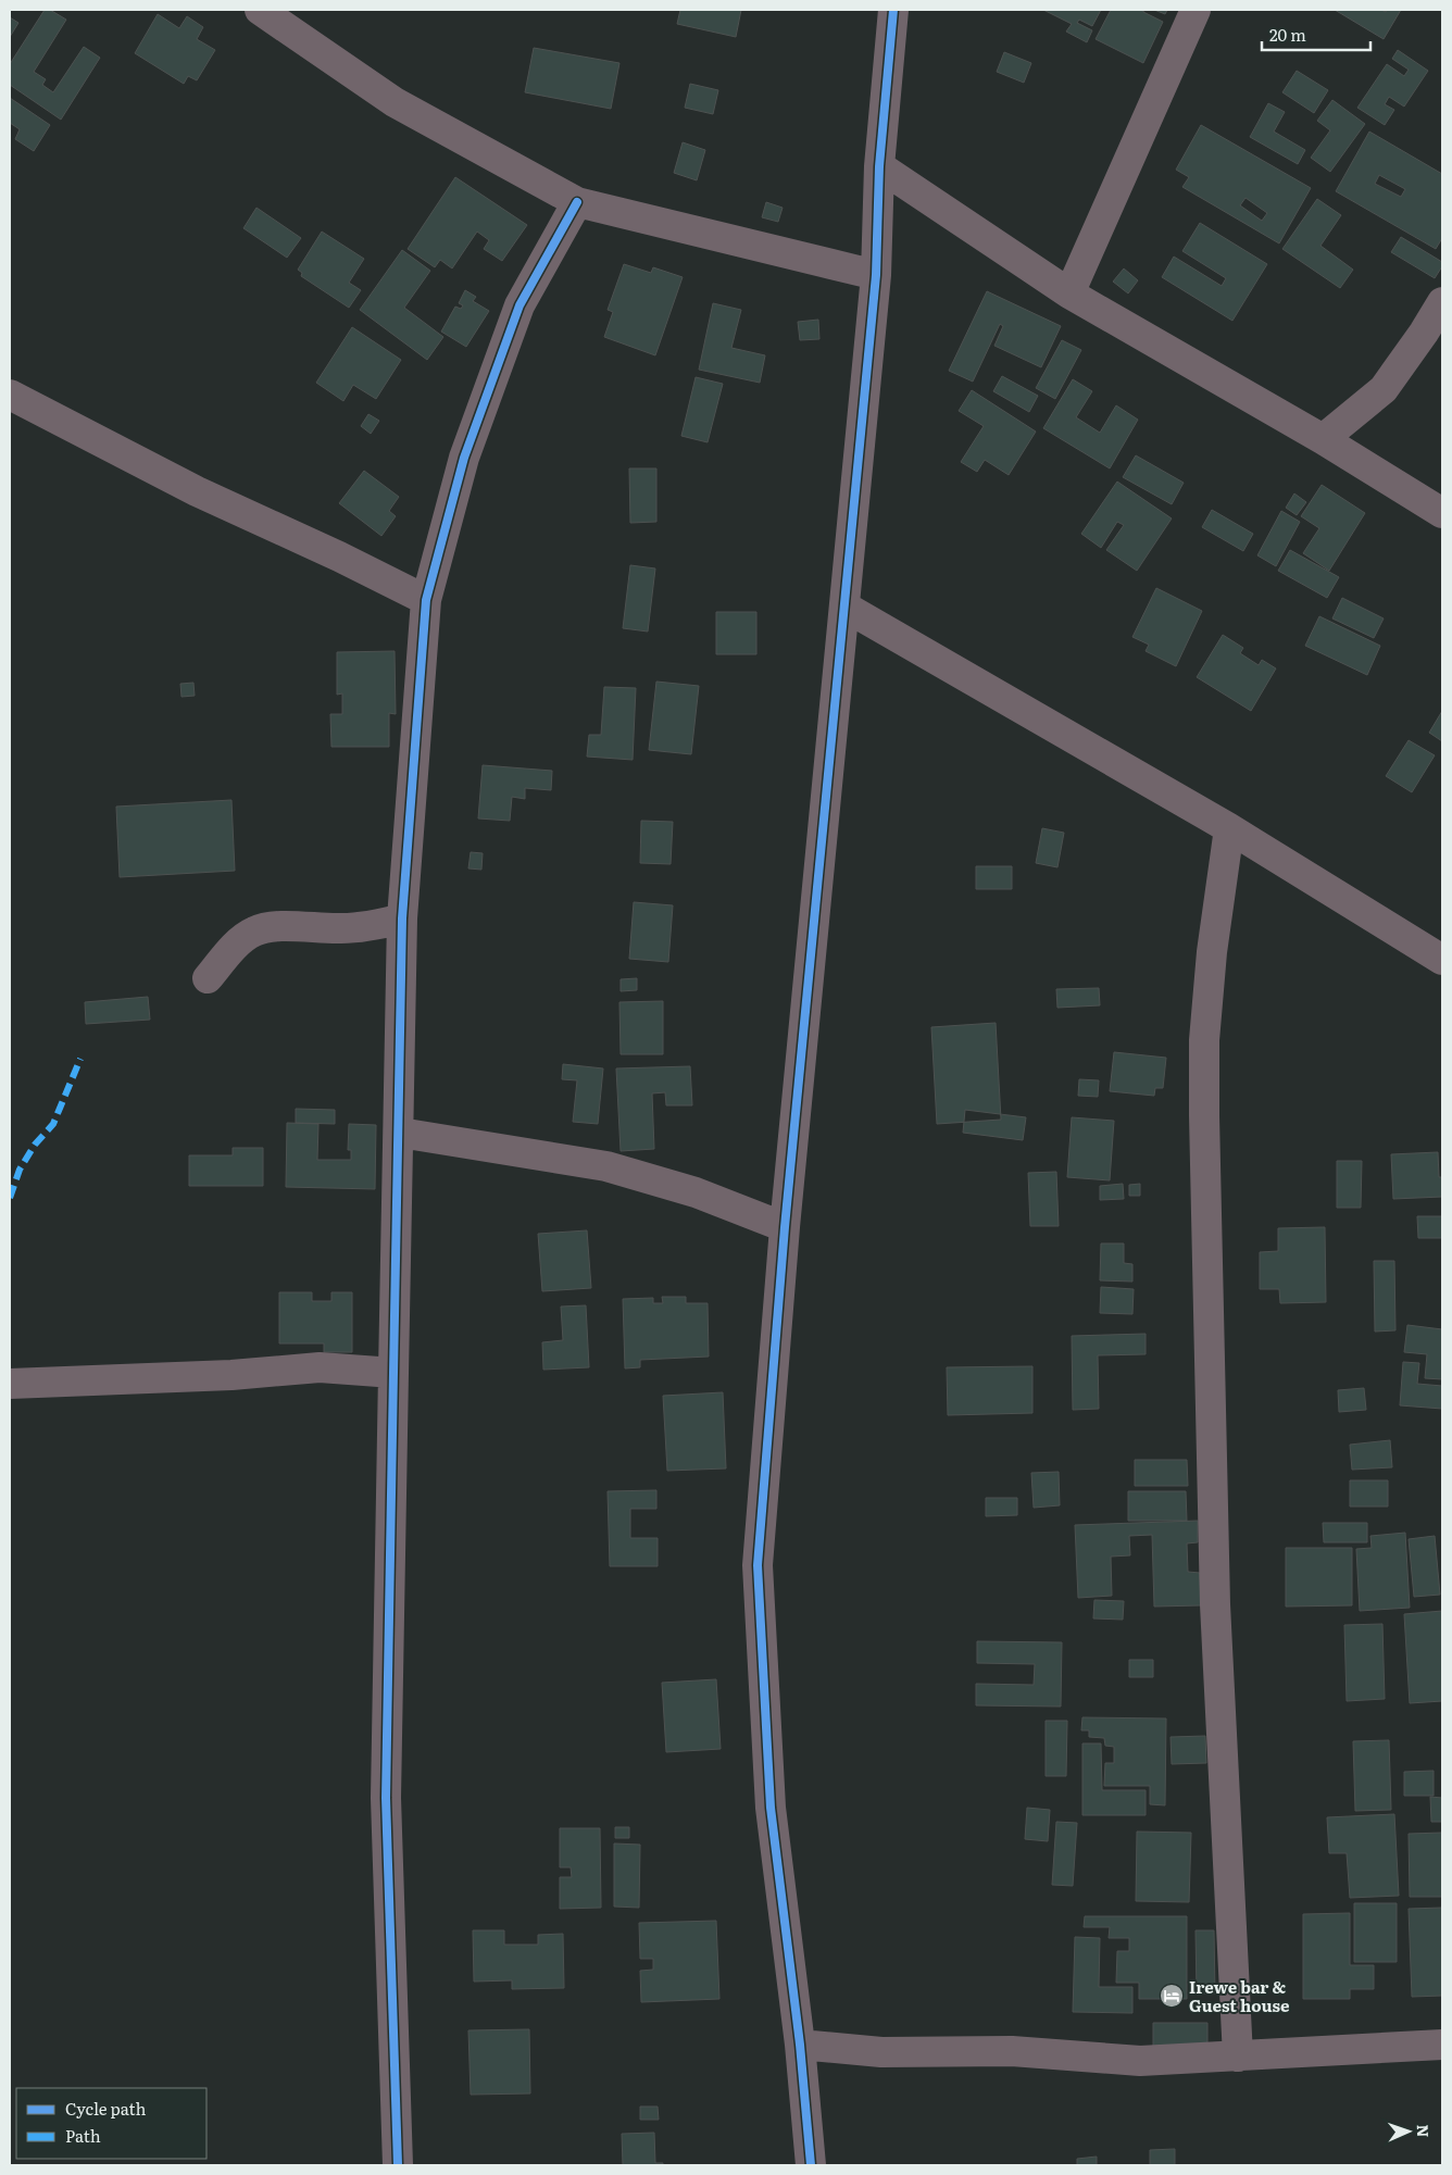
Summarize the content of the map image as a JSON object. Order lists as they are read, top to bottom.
{
  "places": {
    "hotel": ["Irewe bar & Guest house"]
  },
  "legend": ["Cycle path", "Path"],
  "scale_bar": "20 m",
  "north": "right"
}
